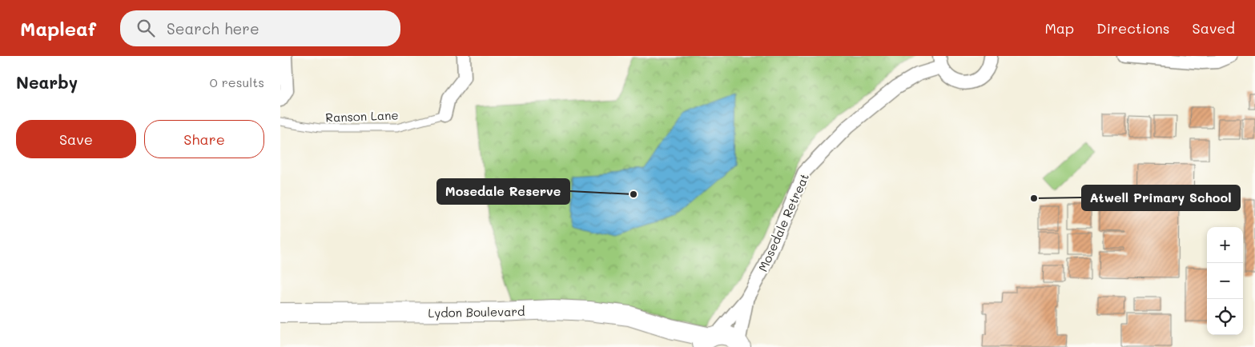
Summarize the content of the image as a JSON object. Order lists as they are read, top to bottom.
{
  "streets": {
    "street": ["Mosedale Retreat", "Lydon Boulevard"],
    "lane": ["Ranson Lane"]
  },
  "crossings": [
    ["Mosedale Retreat", "Lydon Boulevard"]
  ],
  "places": ["Mosedale Reserve", "Atwell Primary School"],
  "page": {
    "header": "Mapleaf",
    "search": "Search here",
    "nav": ["Map", "Directions", "Saved"],
    "heading": ["Nearby", "0 results"],
    "buttons": ["Save", "Share"],
    "map_buttons": ["+", "−"]
  }
}
